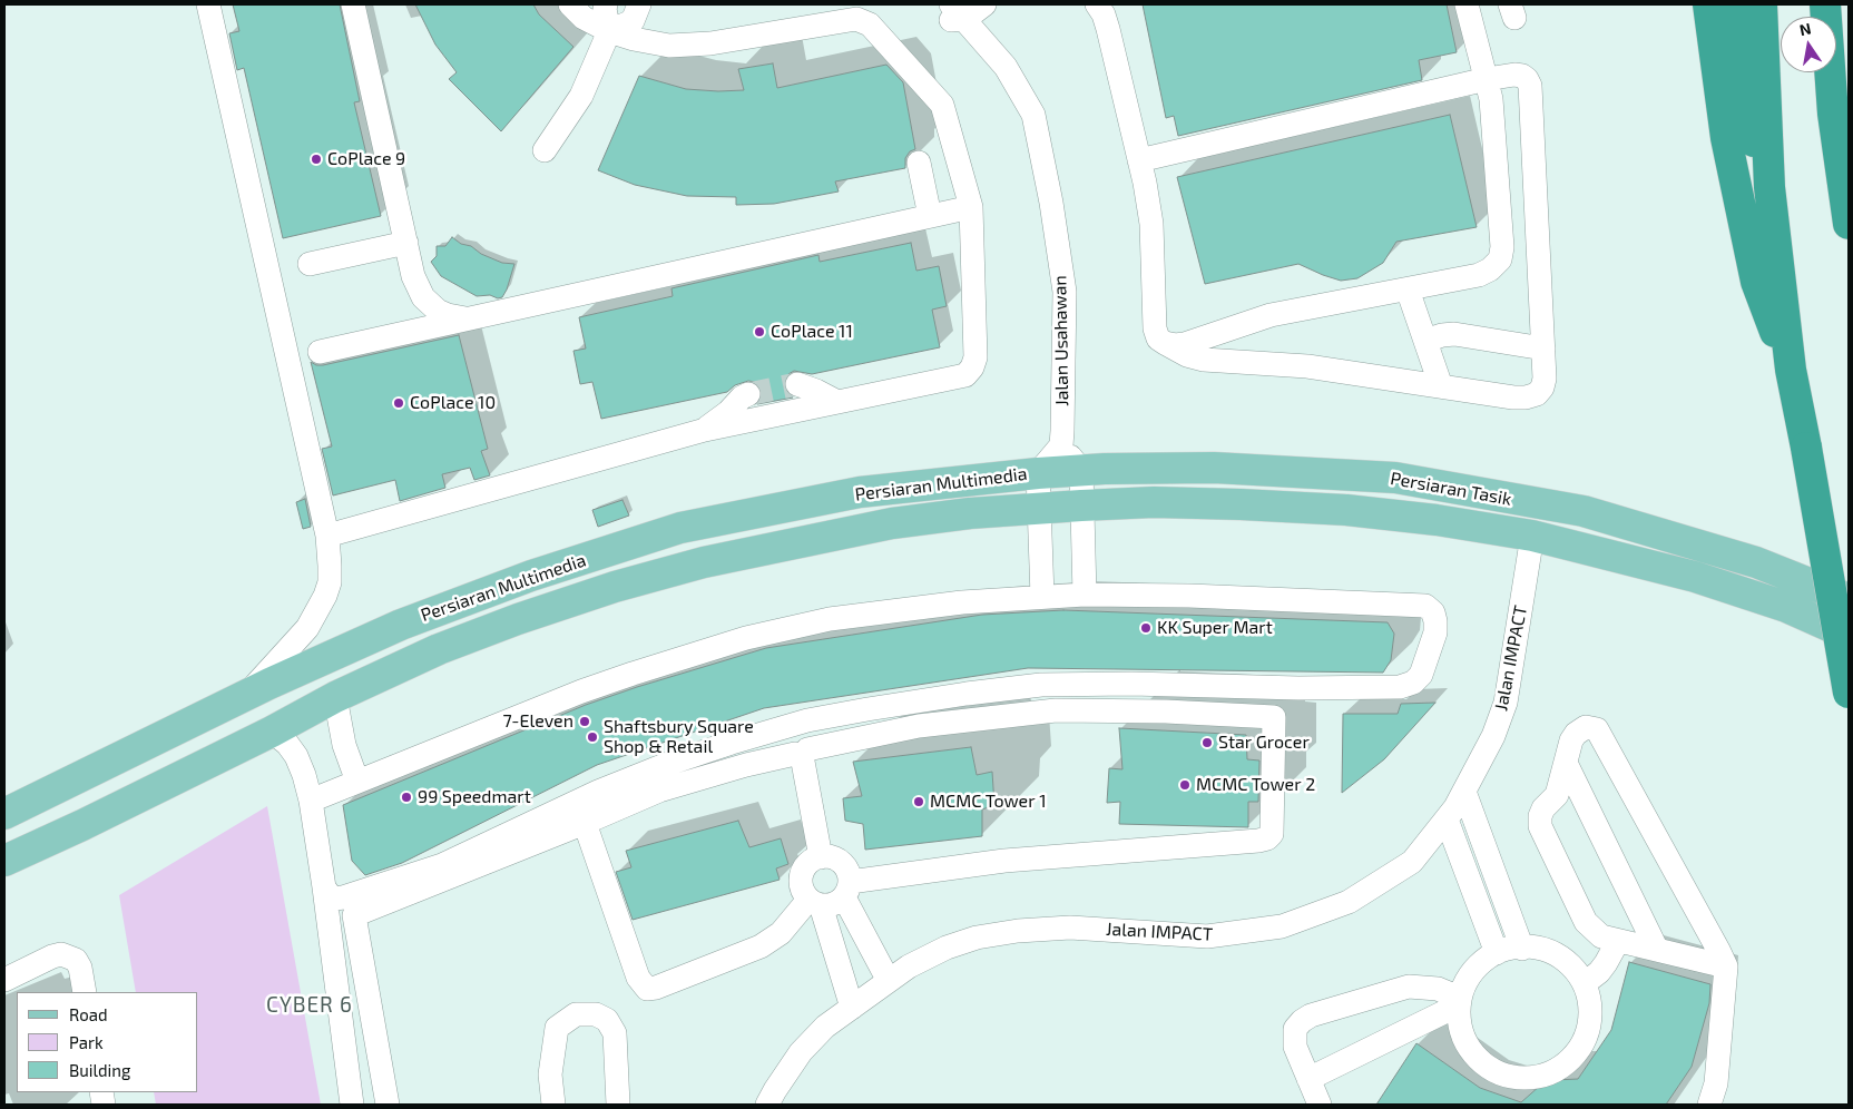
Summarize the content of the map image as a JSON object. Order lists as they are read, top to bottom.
{
  "streets": {
    "main road": ["Persiaran Multimedia", "Persiaran Tasik"],
    "street": ["Jalan Usahawan", "Jalan IMPACT"]
  },
  "crossings": [
    ["Persiaran Multimedia", "Persiaran Tasik"],
    ["Persiaran Tasik", "Jalan IMPACT"]
  ],
  "districts": ["CYBER 6"],
  "places": [
    "CoPlace 9",
    "CoPlace 11",
    "CoPlace 10",
    "KK Super Mart",
    "7-Eleven",
    "Shaftsbury Square Shop & Retail",
    "Star Grocer",
    "MCMC Tower 2",
    "99 Speedmart",
    "MCMC Tower 1"
  ],
  "legend": ["Road", "Park", "Building"],
  "north": "top"
}
